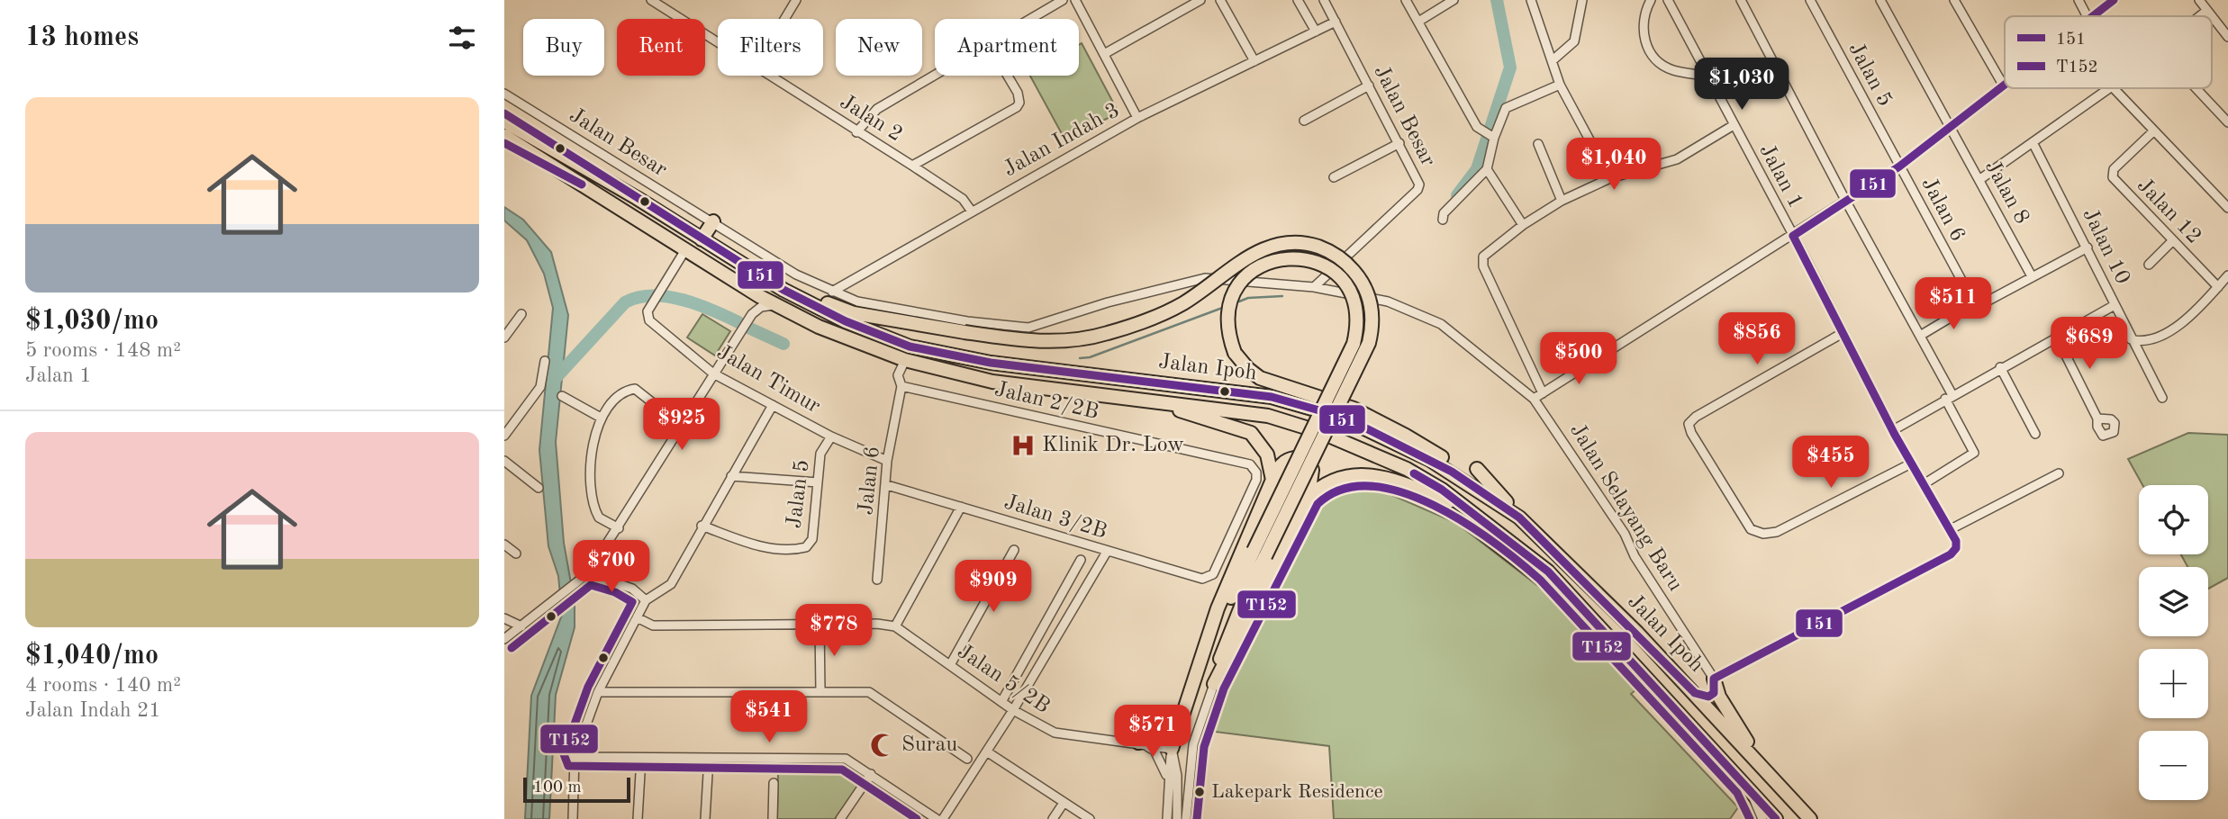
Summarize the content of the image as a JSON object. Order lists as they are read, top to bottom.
{
  "streets": {
    "highway": ["Jalan Ipoh"],
    "street": [
      "Jalan 5",
      "Jalan Besar",
      "Jalan 2",
      "Jalan Indah 3",
      "Jalan 1",
      "Jalan 8",
      "Jalan 6",
      "Jalan 12",
      "Jalan 10",
      "Jalan Timur",
      "Jalan 2/2B",
      "Jalan Selayang Baru",
      "Jalan 3/2B",
      "Jalan 5/2B"
    ]
  },
  "crossings": [
    ["Jalan 5", "Jalan 6"],
    ["Jalan 5", "Jalan Timur"],
    ["Jalan Besar", "Jalan Indah 3"],
    ["Jalan Besar", "Jalan Selayang Baru"],
    ["Jalan 2", "Jalan Indah 3"],
    ["Jalan Indah 3", "Jalan Selayang Baru"],
    ["Jalan 6", "Jalan Ipoh"],
    ["Jalan 6", "Jalan Timur"],
    ["Jalan 6", "Jalan 2/2B"],
    ["Jalan 6", "Jalan 3/2B"],
    ["Jalan Ipoh", "Jalan Timur"],
    ["Jalan 2/2B", "Jalan 3/2B"]
  ],
  "places": {
    "hospital": ["Klinik Dr. Low"],
    "mosque": ["Surau"],
    "other": ["Lakepark Residence"]
  },
  "lines": ["transit line 151", "transit line T152"],
  "legend": ["151", "T152"],
  "scale_bar": "100 m",
  "page": {
    "heading": "13 homes",
    "chip": [
      "Buy",
      "Rent",
      "Filters",
      "New",
      "Apartment"
    ],
    "price": [
      "$1,030",
      "$1,040",
      "$511",
      "$856",
      "$689",
      "$500",
      "$925",
      "$455",
      "$700",
      "$909",
      "$778",
      "$541",
      "$571"
    ],
    "list": [
      {
        "name": "$1,030/mo",
        "note": "5 rooms · 148 m² · Jalan 1"
      },
      {
        "name": "$1,040/mo",
        "note": "4 rooms · 140 m² · Jalan Indah 21"
      }
    ],
    "map_buttons": ["+", "−"],
    "scale": "100 m"
  }
}
